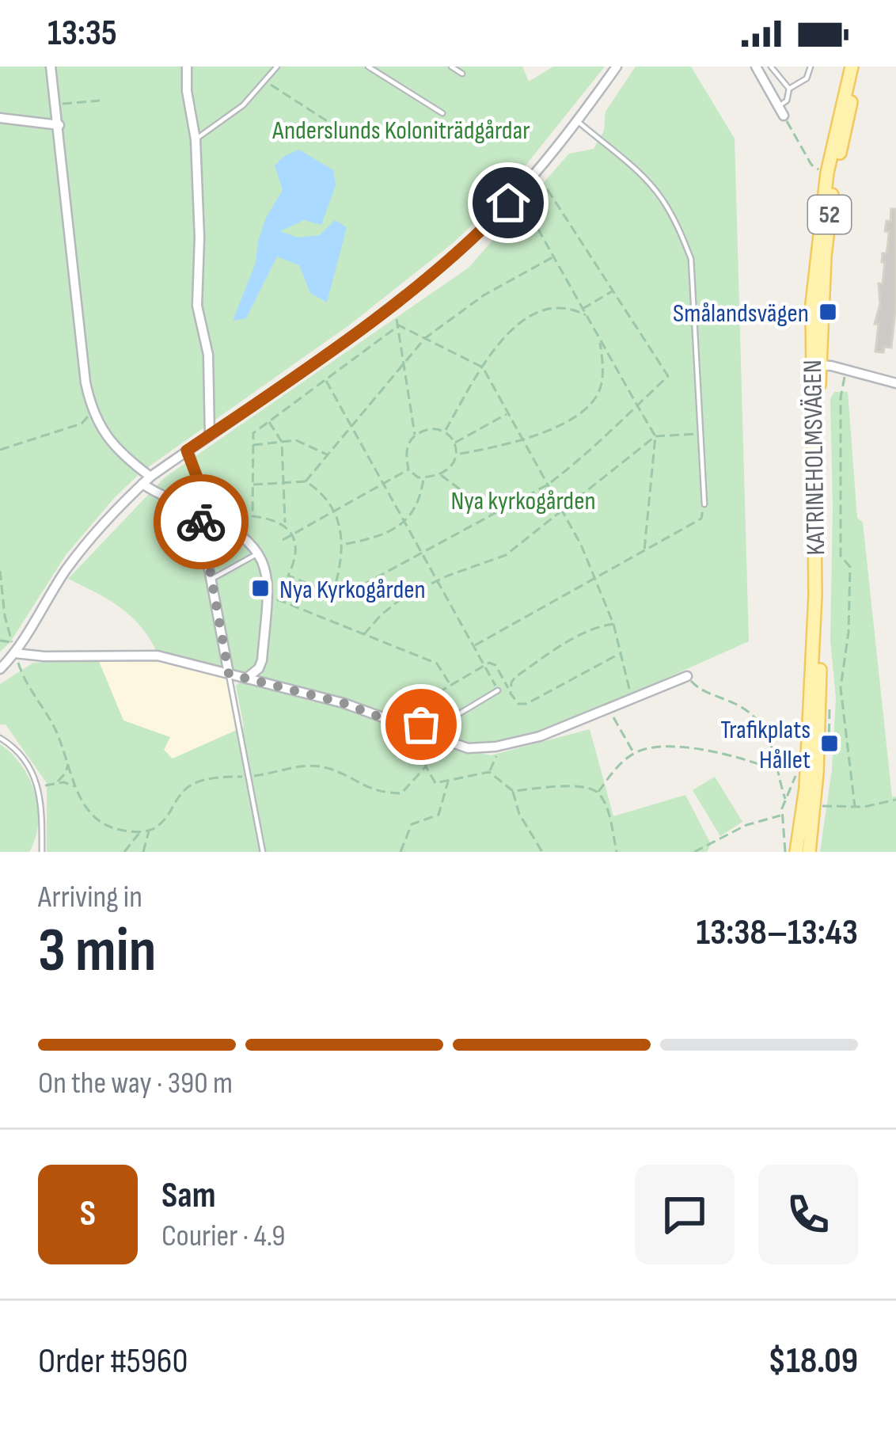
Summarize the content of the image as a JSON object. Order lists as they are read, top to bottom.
{
  "streets": {
    "main road": ["52", "KATRINEHOLMSVÄGEN"]
  },
  "parks": ["Anderslunds Koloniträdgårdar", "Nya kyrkogården"],
  "places": {
    "transit": ["Smålandsvägen", "Nya Kyrkogården", "Trafikplats Hållet"]
  },
  "page": {
    "status": "13:35",
    "heading": ["3 min", "Arriving in", "13:38–13:43"],
    "panel": [
      "Sam",
      "Courier · 4.9",
      "Order #5960",
      "$18.09"
    ],
    "bar": "On the way · 390 m",
    "round": "S"
  }
}
